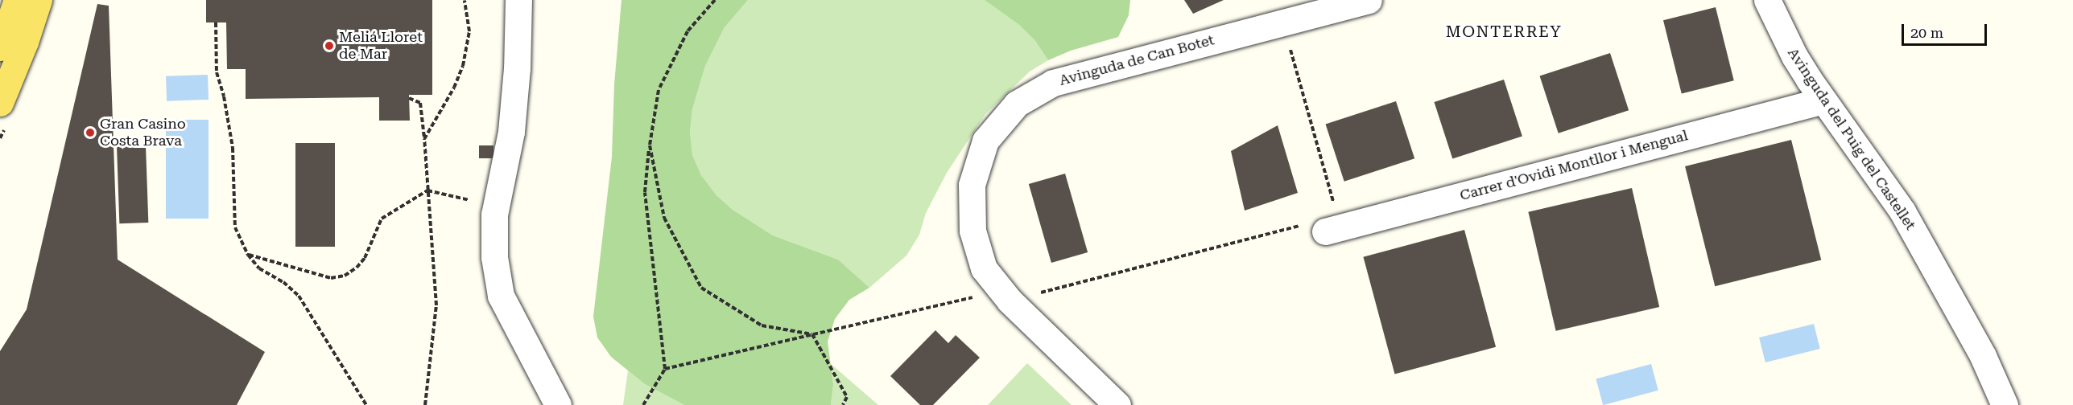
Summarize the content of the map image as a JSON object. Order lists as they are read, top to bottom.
{
  "streets": {
    "street": ["Avinguda de Can Botet", "Avinguda del Puig del Castellet", "Carrer d'Ovidi Montllor i Mengual"]
  },
  "crossings": [
    ["Avinguda del Puig del Castellet", "Carrer d'Ovidi Montllor i Mengual"]
  ],
  "districts": ["MONTERREY"],
  "places": ["Meliá Lloret de Mar", "Gran Casino Costa Brava"],
  "scale_bar": "20 m"
}
